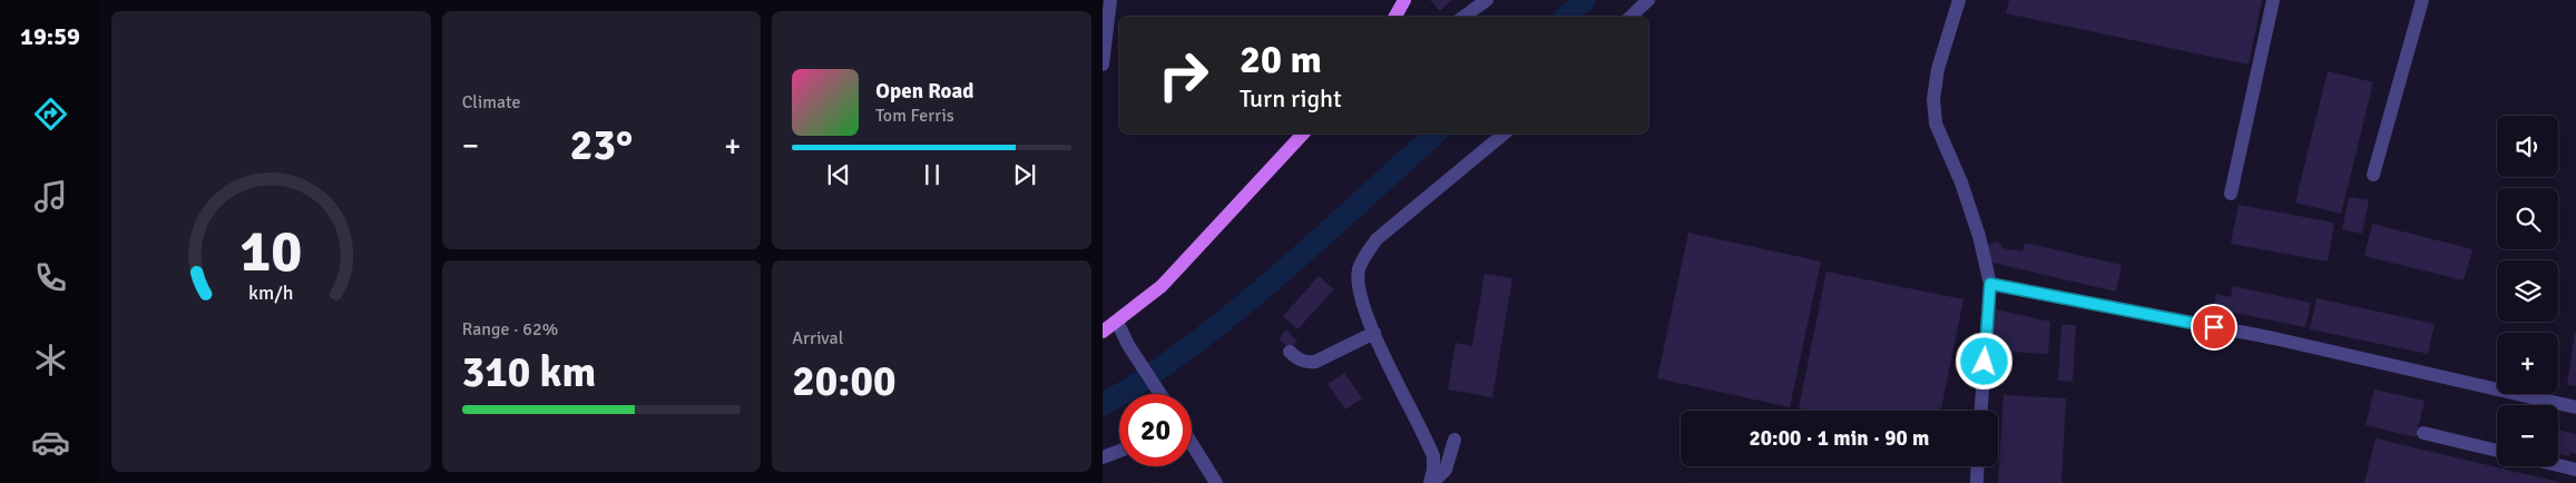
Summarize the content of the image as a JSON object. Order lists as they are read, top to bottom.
{
  "page": {
    "tabs": "19:59",
    "tile": [
      "Climate",
      ["Range · 62%", "310 km"],
      ["Arrival", "20:00"]
    ],
    "turn": ["20 m", "Turn right"],
    "song": ["Open Road", "Tom Ferris"],
    "map_buttons": ["+", "−"],
    "heat": ["−", "23°", "+"],
    "limit": "20",
    "trip": "20:00 · 1 min · 90 m",
    "gauge": ["10", "km/h"]
  }
}
